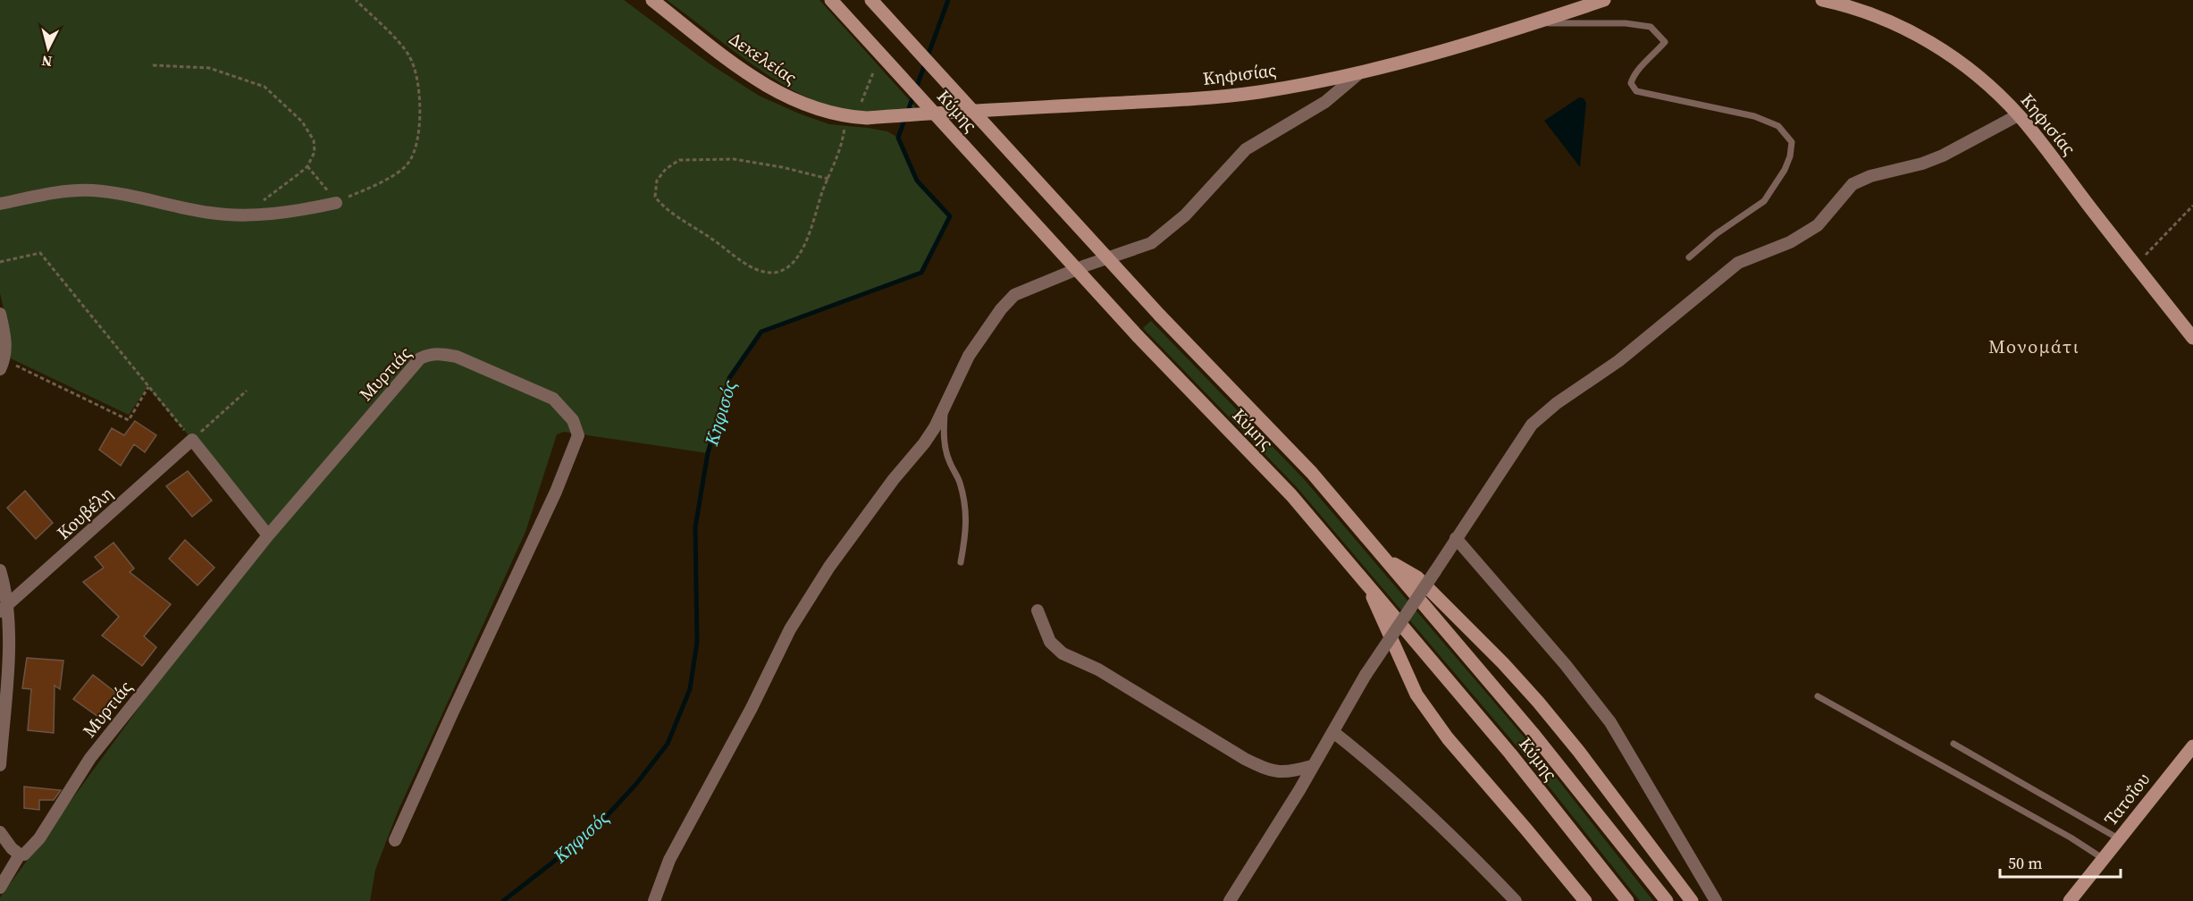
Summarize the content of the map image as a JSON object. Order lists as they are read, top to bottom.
{
  "streets": {
    "main road": [
      "Δεκελείας",
      "Κηφισίας",
      "Κύμης",
      "Τατοΐου"
    ],
    "street": ["Μυρτιάς", "Κουβέλη"]
  },
  "crossings": [
    ["Δεκελείας", "Κηφισίας"]
  ],
  "districts": ["Μονομάτι"],
  "water": ["Κηφισός"],
  "scale_bar": "50 m",
  "north": "bottom"
}
